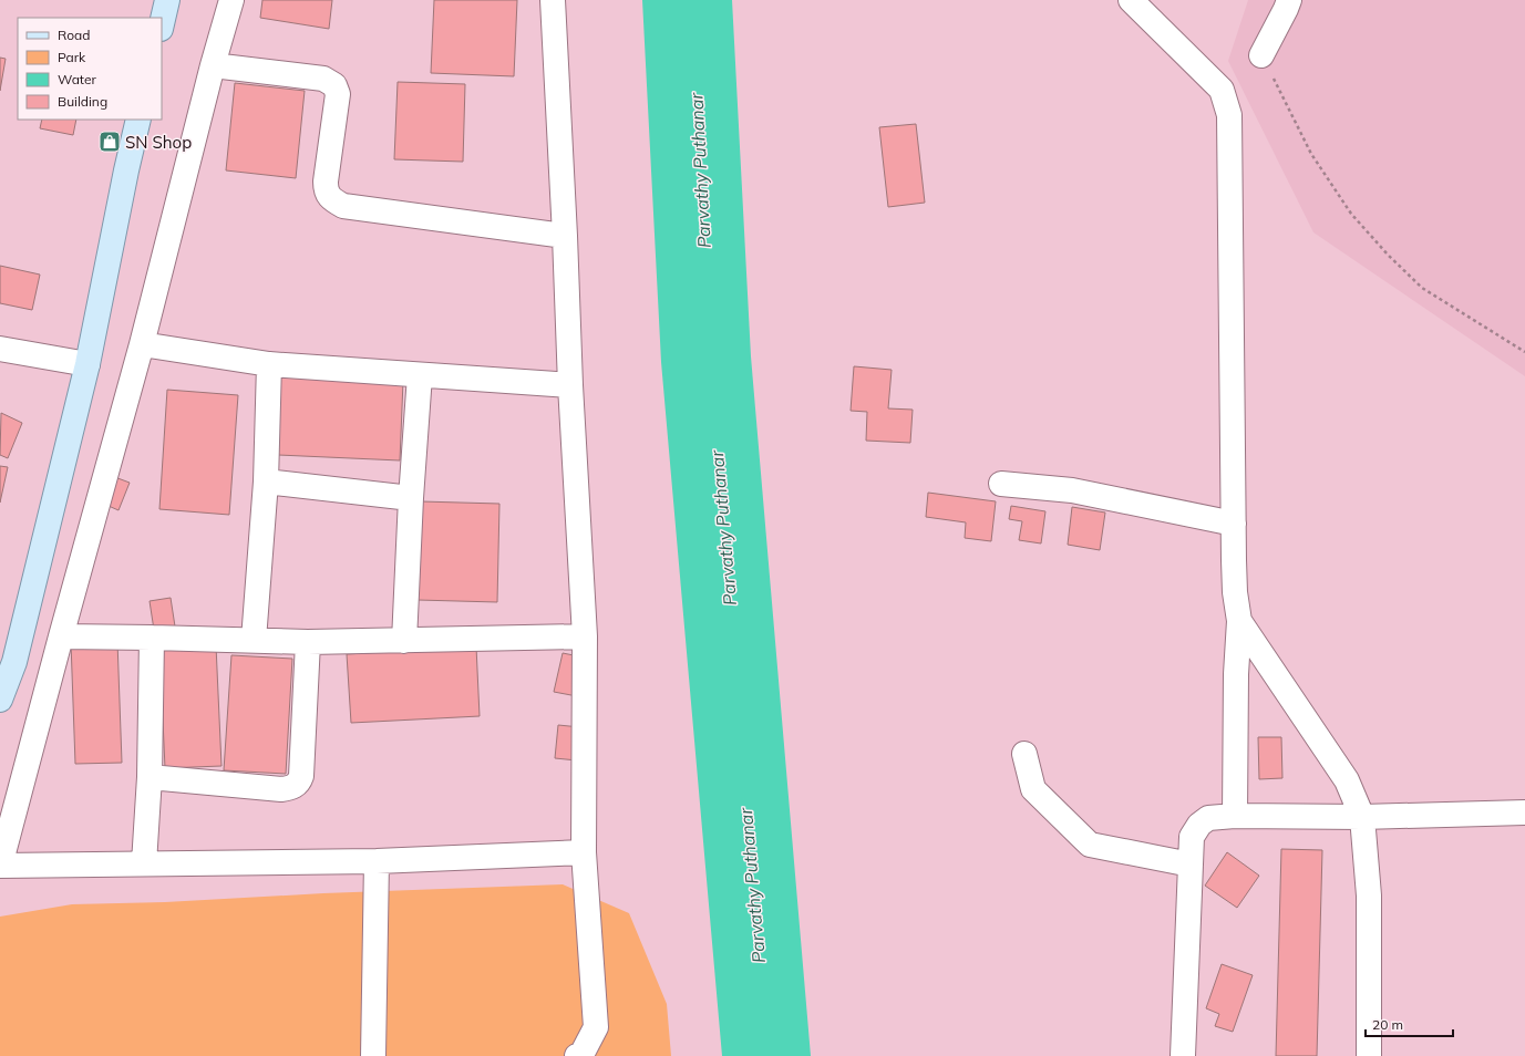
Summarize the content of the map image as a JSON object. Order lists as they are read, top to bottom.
{
  "water": ["Parvathy Puthanar"],
  "places": {
    "shop": ["SN Shop"]
  },
  "legend": [
    "Road",
    "Park",
    "Water",
    "Building"
  ],
  "scale_bar": "20 m"
}
